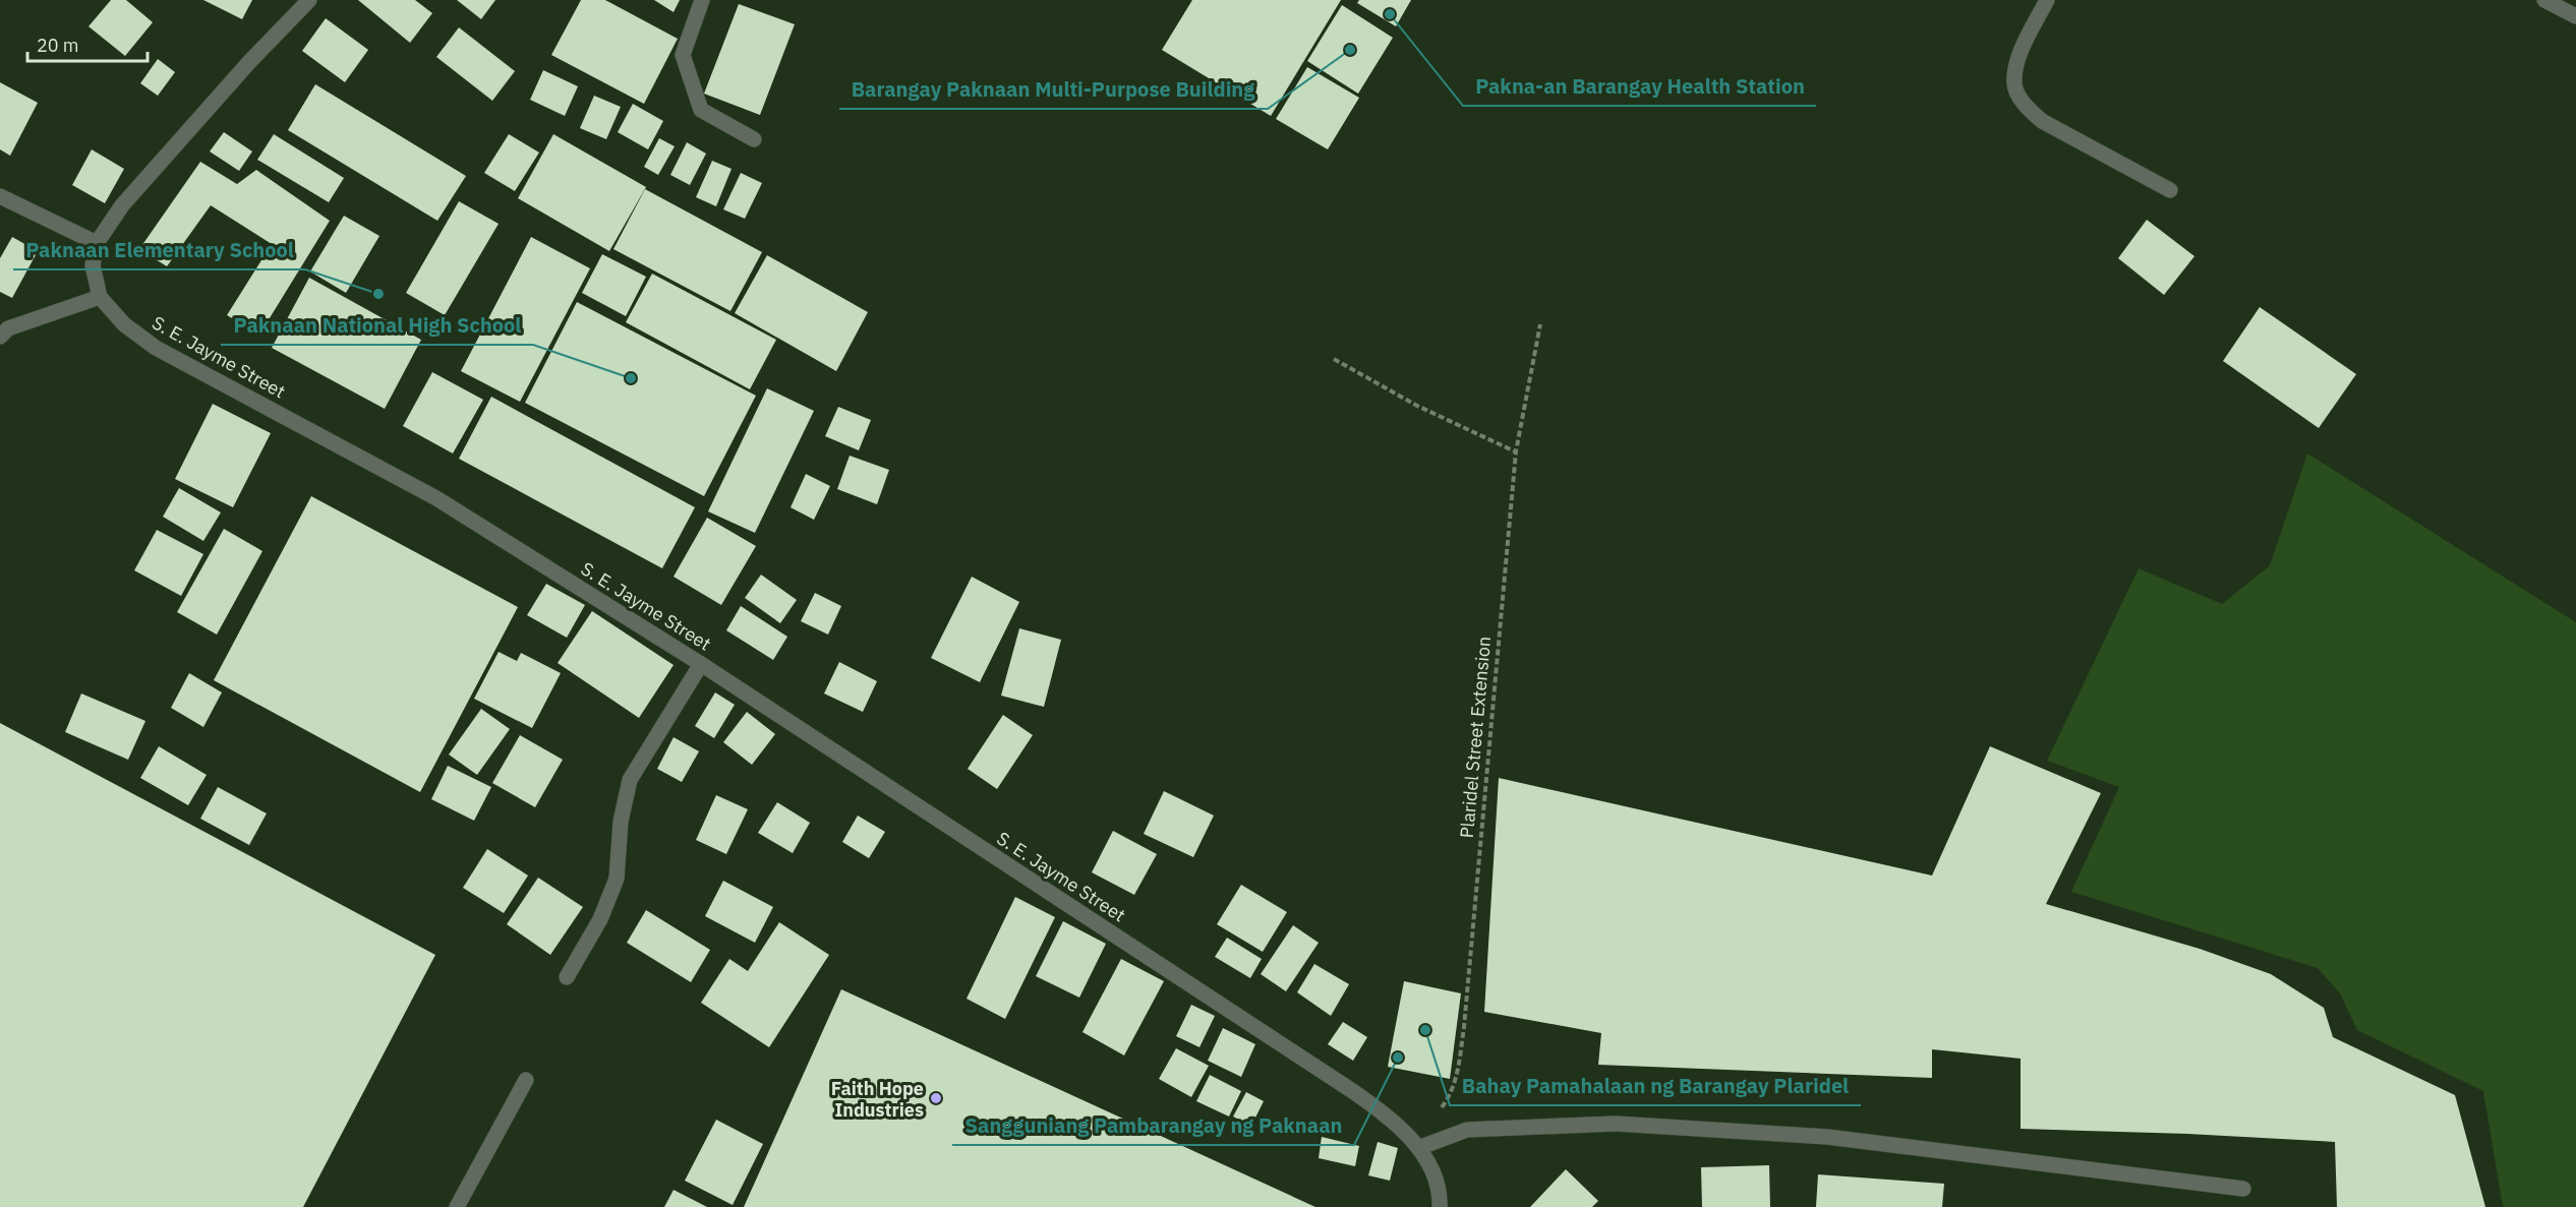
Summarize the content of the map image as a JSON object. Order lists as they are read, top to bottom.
{
  "streets": {
    "street": ["S. E. Jayme Street"],
    "path": ["Plaridel Street Extension"]
  },
  "crossings": [
    ["S. E. Jayme Street", "Plaridel Street Extension"]
  ],
  "places": [
    "Pakna-an Barangay Health Station",
    "Barangay Paknaan Multi-Purpose Building",
    "Paknaan Elementary School",
    "Paknaan National High School",
    "Bahay Pamahalaan ng Barangay Plaridel",
    "Sangguniang Pambarangay ng Paknaan",
    "Faith Hope Industries"
  ],
  "scale_bar": "20 m"
}
